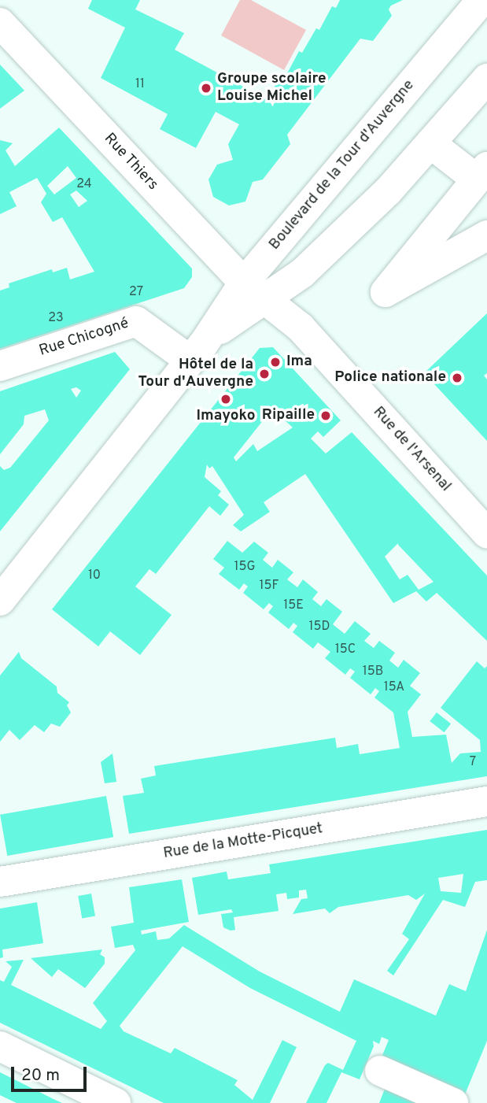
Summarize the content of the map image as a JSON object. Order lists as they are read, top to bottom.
{
  "streets": {
    "street": [
      "Rue Thiers",
      "Boulevard de la Tour d'Auvergne",
      "Rue Chicogné",
      "Rue de l'Arsenal",
      "Rue de la Motte-Picquet"
    ]
  },
  "crossings": [
    ["Rue Thiers", "Boulevard de la Tour d'Auvergne"],
    ["Rue Thiers", "Rue de l'Arsenal"],
    ["Boulevard de la Tour d'Auvergne", "Rue Chicogné"],
    ["Boulevard de la Tour d'Auvergne", "Rue de l'Arsenal"]
  ],
  "places": [
    "Groupe scolaire Louise Michel",
    "Ima",
    "Hôtel de la Tour d'Auvergne",
    "Police nationale",
    "Imayoko",
    "Ripaille"
  ],
  "house_numbers": [
    "11",
    "24",
    "27",
    "23",
    "15G",
    "10",
    "15F",
    "15E",
    "15D",
    "15C",
    "15B",
    "15A",
    "7"
  ],
  "scale_bar": "20 m"
}
